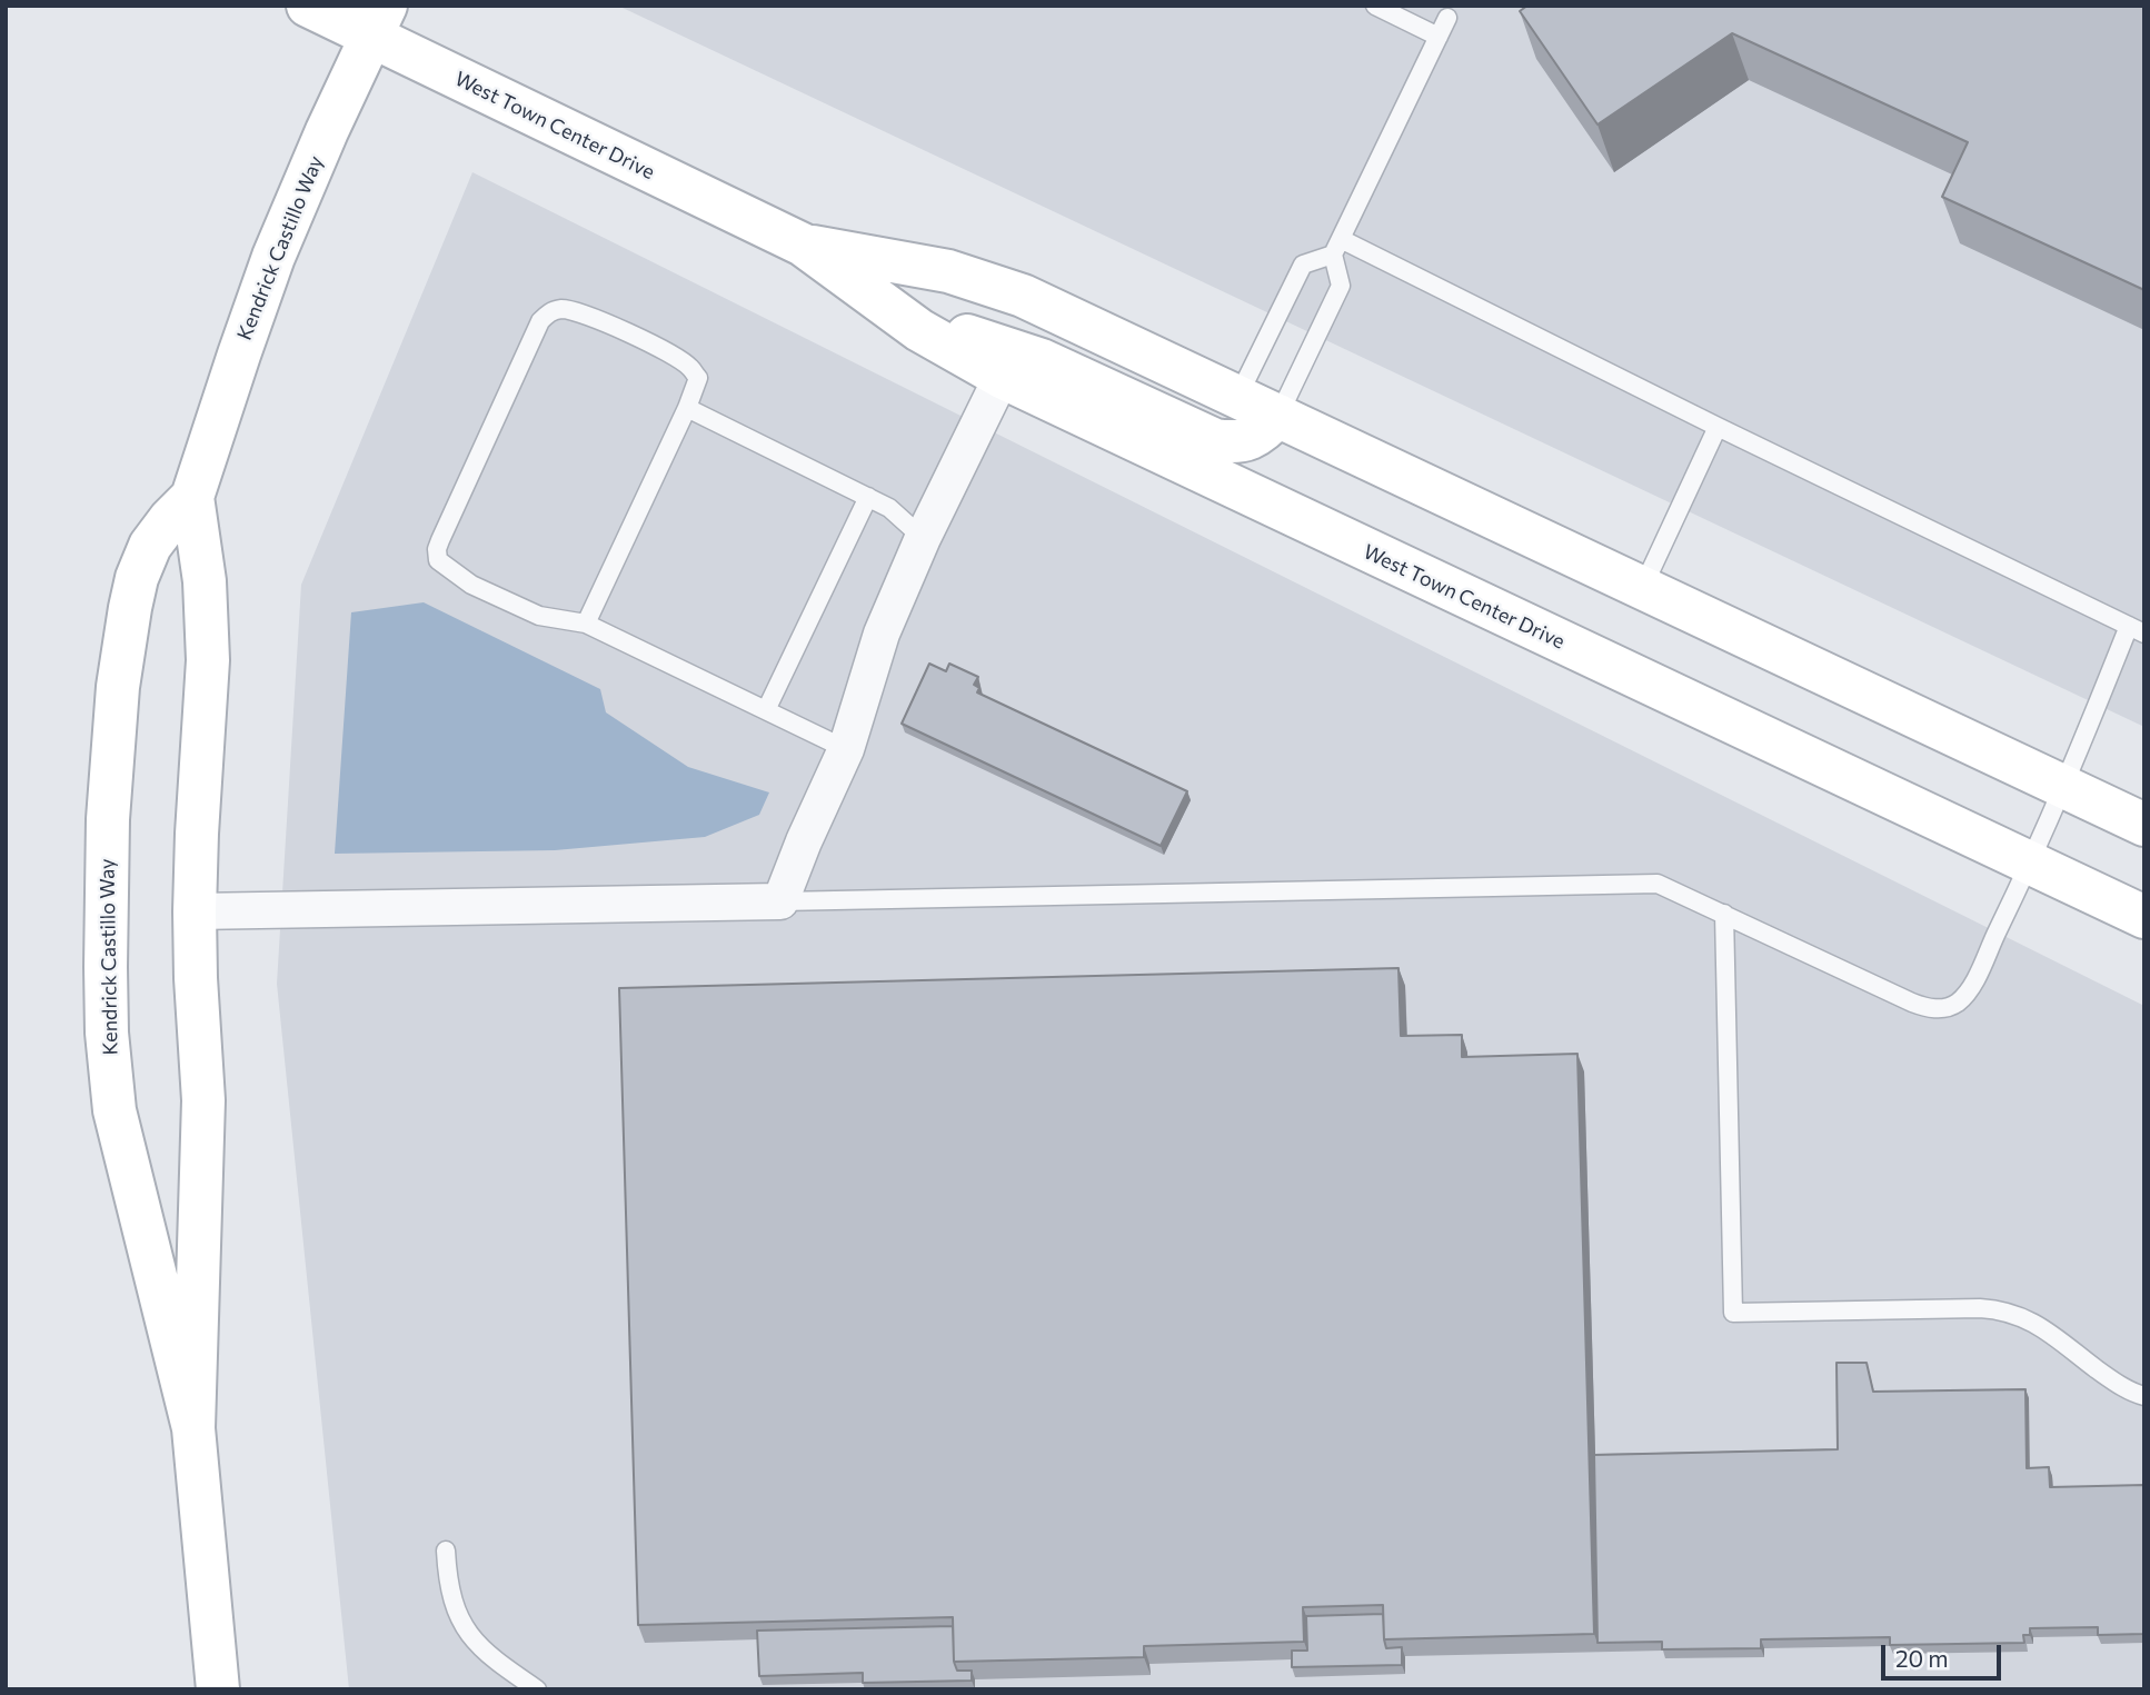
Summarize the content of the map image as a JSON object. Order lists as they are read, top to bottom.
{
  "streets": {
    "street": ["West Town Center Drive", "Kendrick Castillo Way"]
  },
  "crossings": [
    ["West Town Center Drive", "Kendrick Castillo Way"]
  ],
  "scale_bar": "20 m"
}
